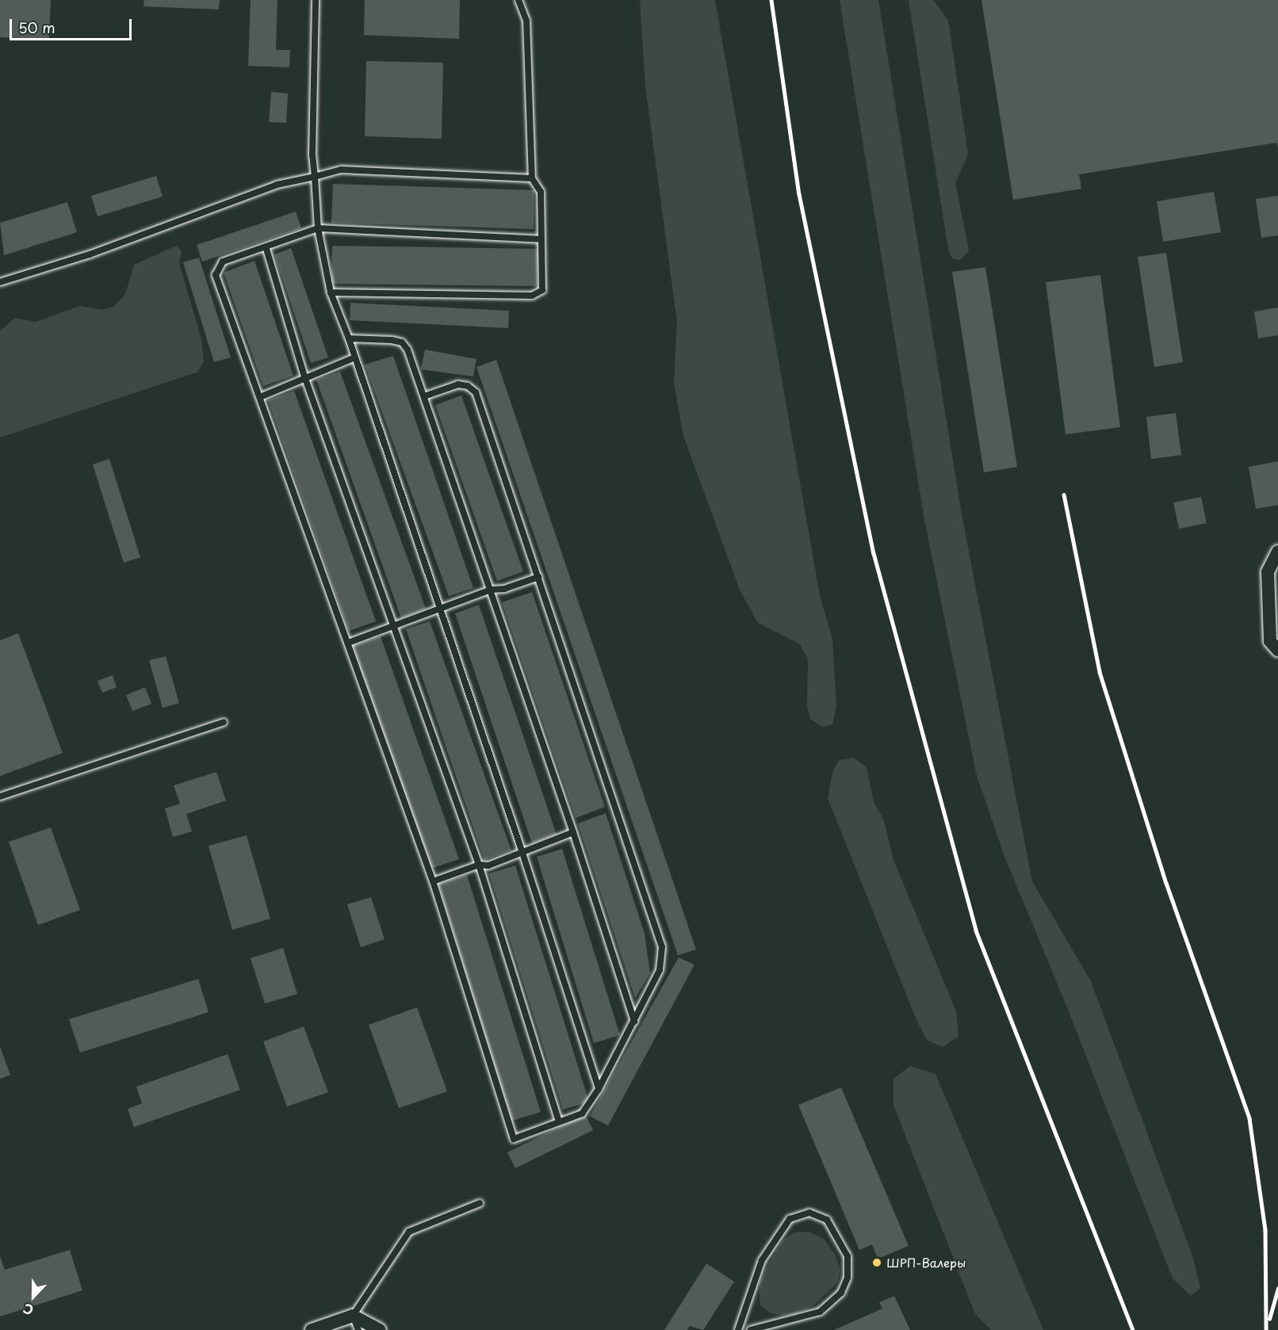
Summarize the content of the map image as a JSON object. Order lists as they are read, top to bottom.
{
  "places": ["ШРП-Валеры"],
  "scale_bar": "50 m",
  "north": "bottom"
}
